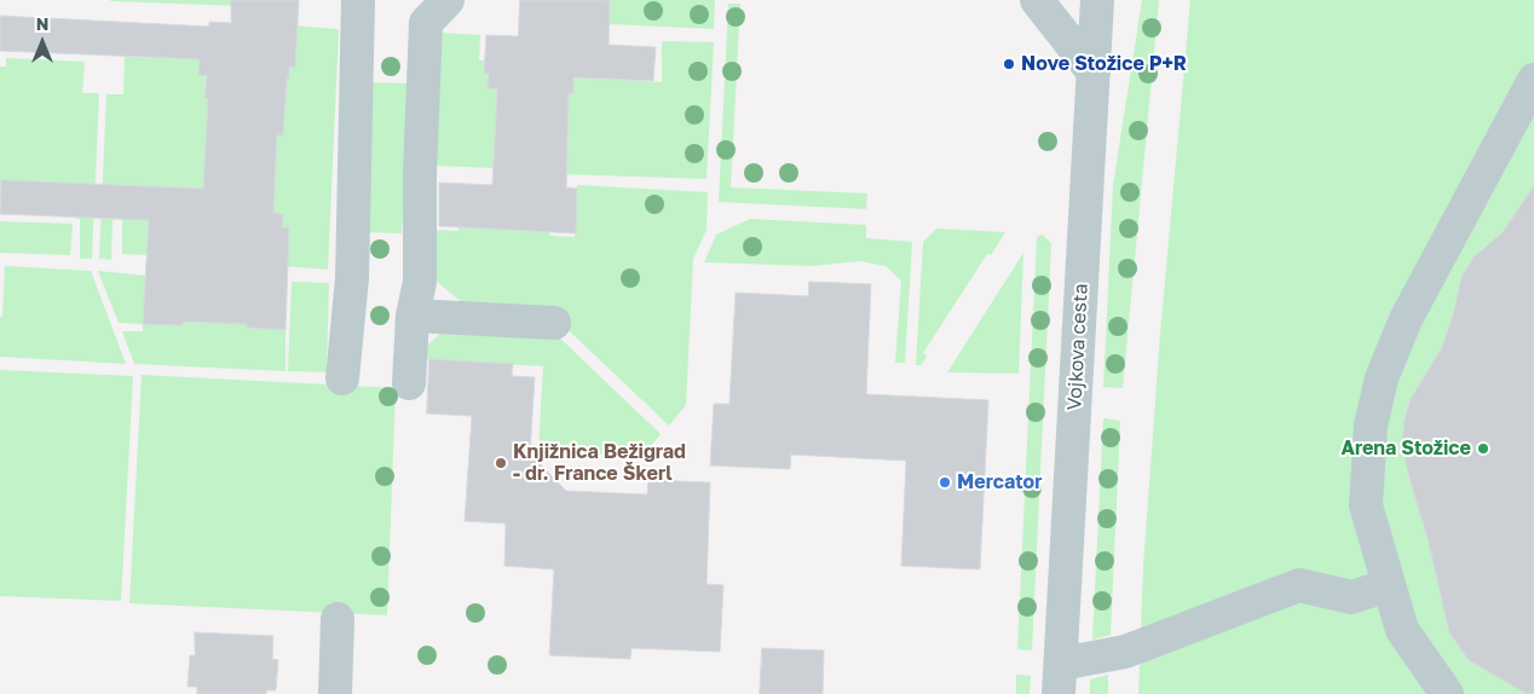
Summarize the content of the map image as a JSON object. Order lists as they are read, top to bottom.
{
  "streets": {
    "street": ["Vojkova cesta"]
  },
  "places": [
    "Nove Stožice P+R",
    "Arena Stožice",
    "Knjižnica Bežigrad - dr. France Škerl",
    "Mercator"
  ],
  "north": "top"
}
